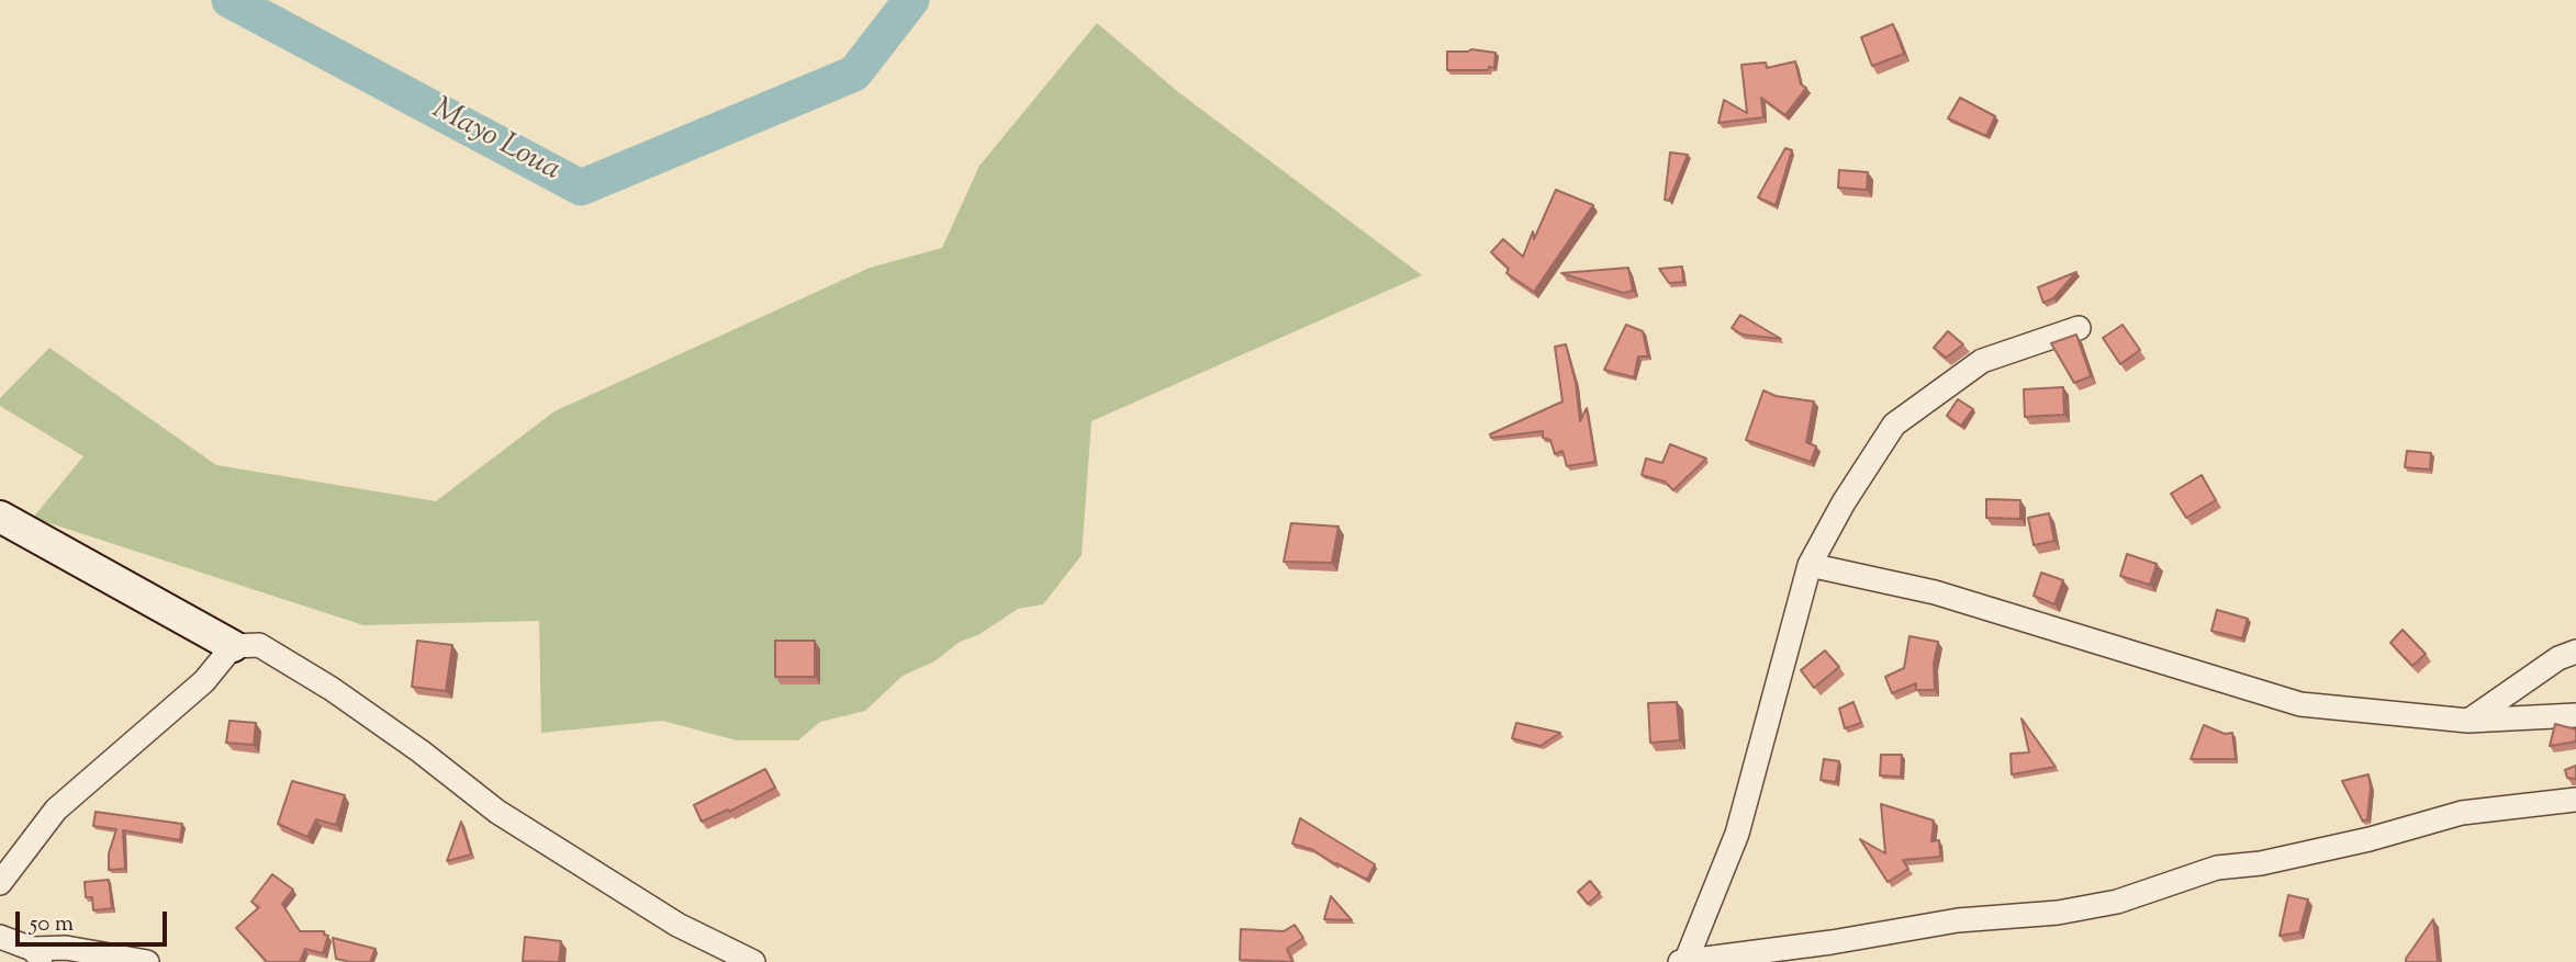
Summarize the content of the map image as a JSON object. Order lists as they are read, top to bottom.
{
  "water": ["Mayo Loua"],
  "scale_bar": "50 m"
}
